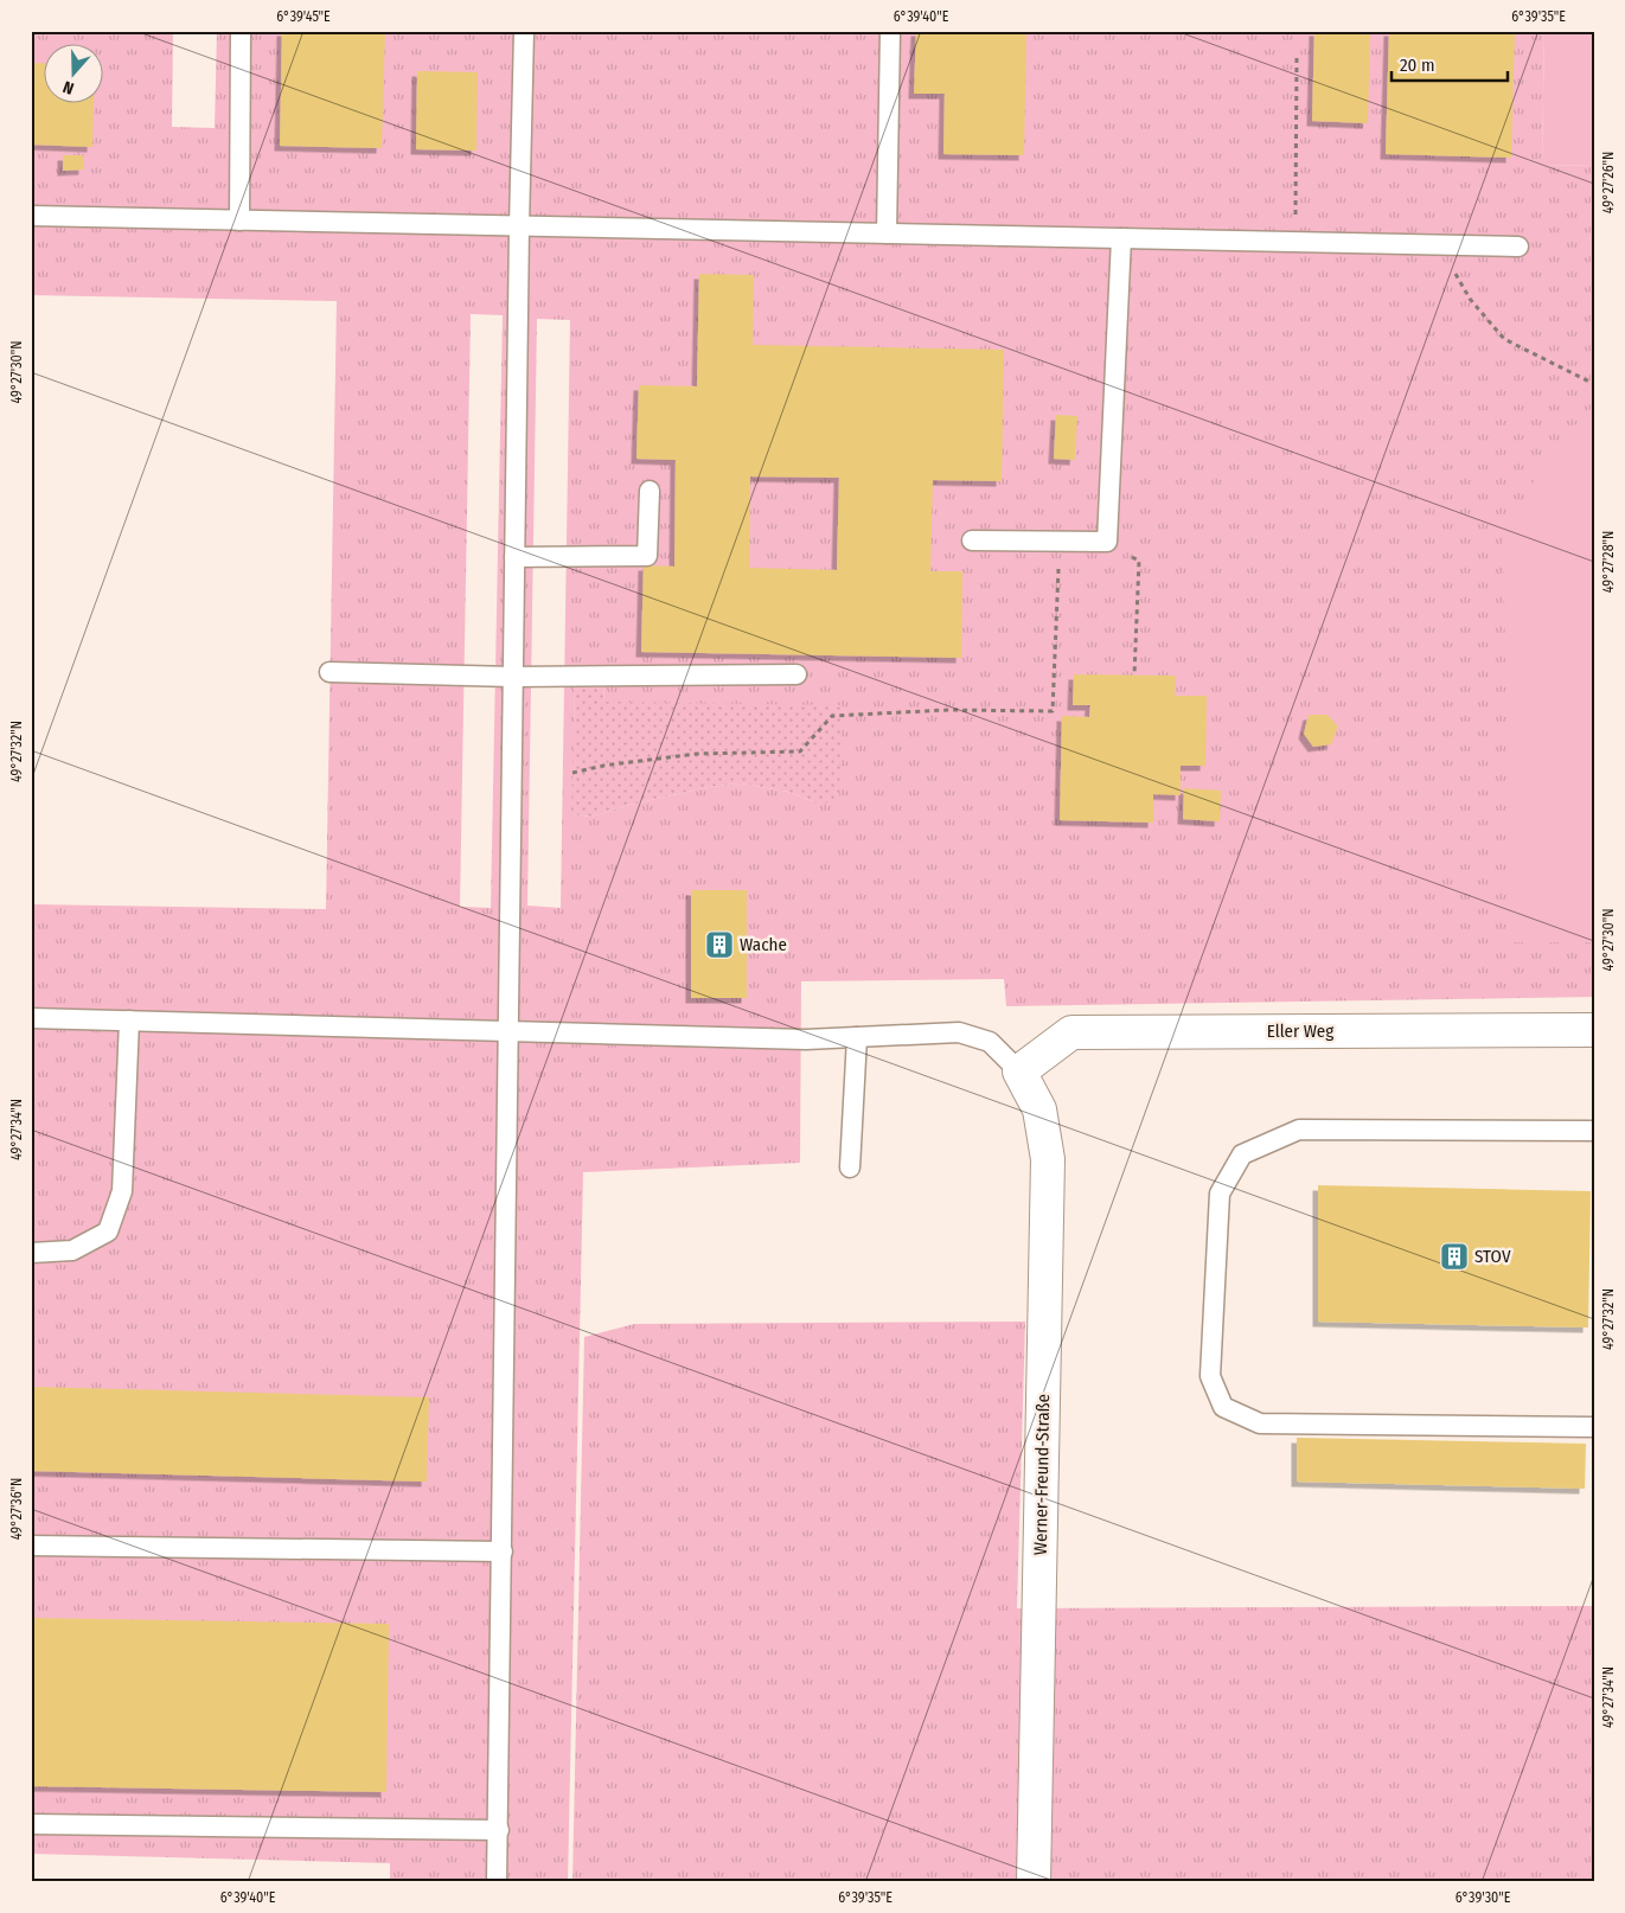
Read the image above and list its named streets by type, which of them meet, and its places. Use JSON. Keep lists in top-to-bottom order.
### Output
{
  "streets": {
    "street": ["Eller Weg", "Werner-Freund-Straße"]
  },
  "crossings": [
    ["Eller Weg", "Werner-Freund-Straße"]
  ],
  "places": {
    "building": ["Wache", "STOV"]
  },
  "scale_bar": "20 m",
  "north": "bottom",
  "coordinates": [
    "6°39'45\"E",
    "6°39'40\"E",
    "6°39'35\"E",
    "49°27'26\"N",
    "49°27'30\"N",
    "49°27'28\"N",
    "49°27'32\"N",
    "49°27'34\"N",
    "49°27'36\"N",
    "6°39'30\"E"
  ]
}
